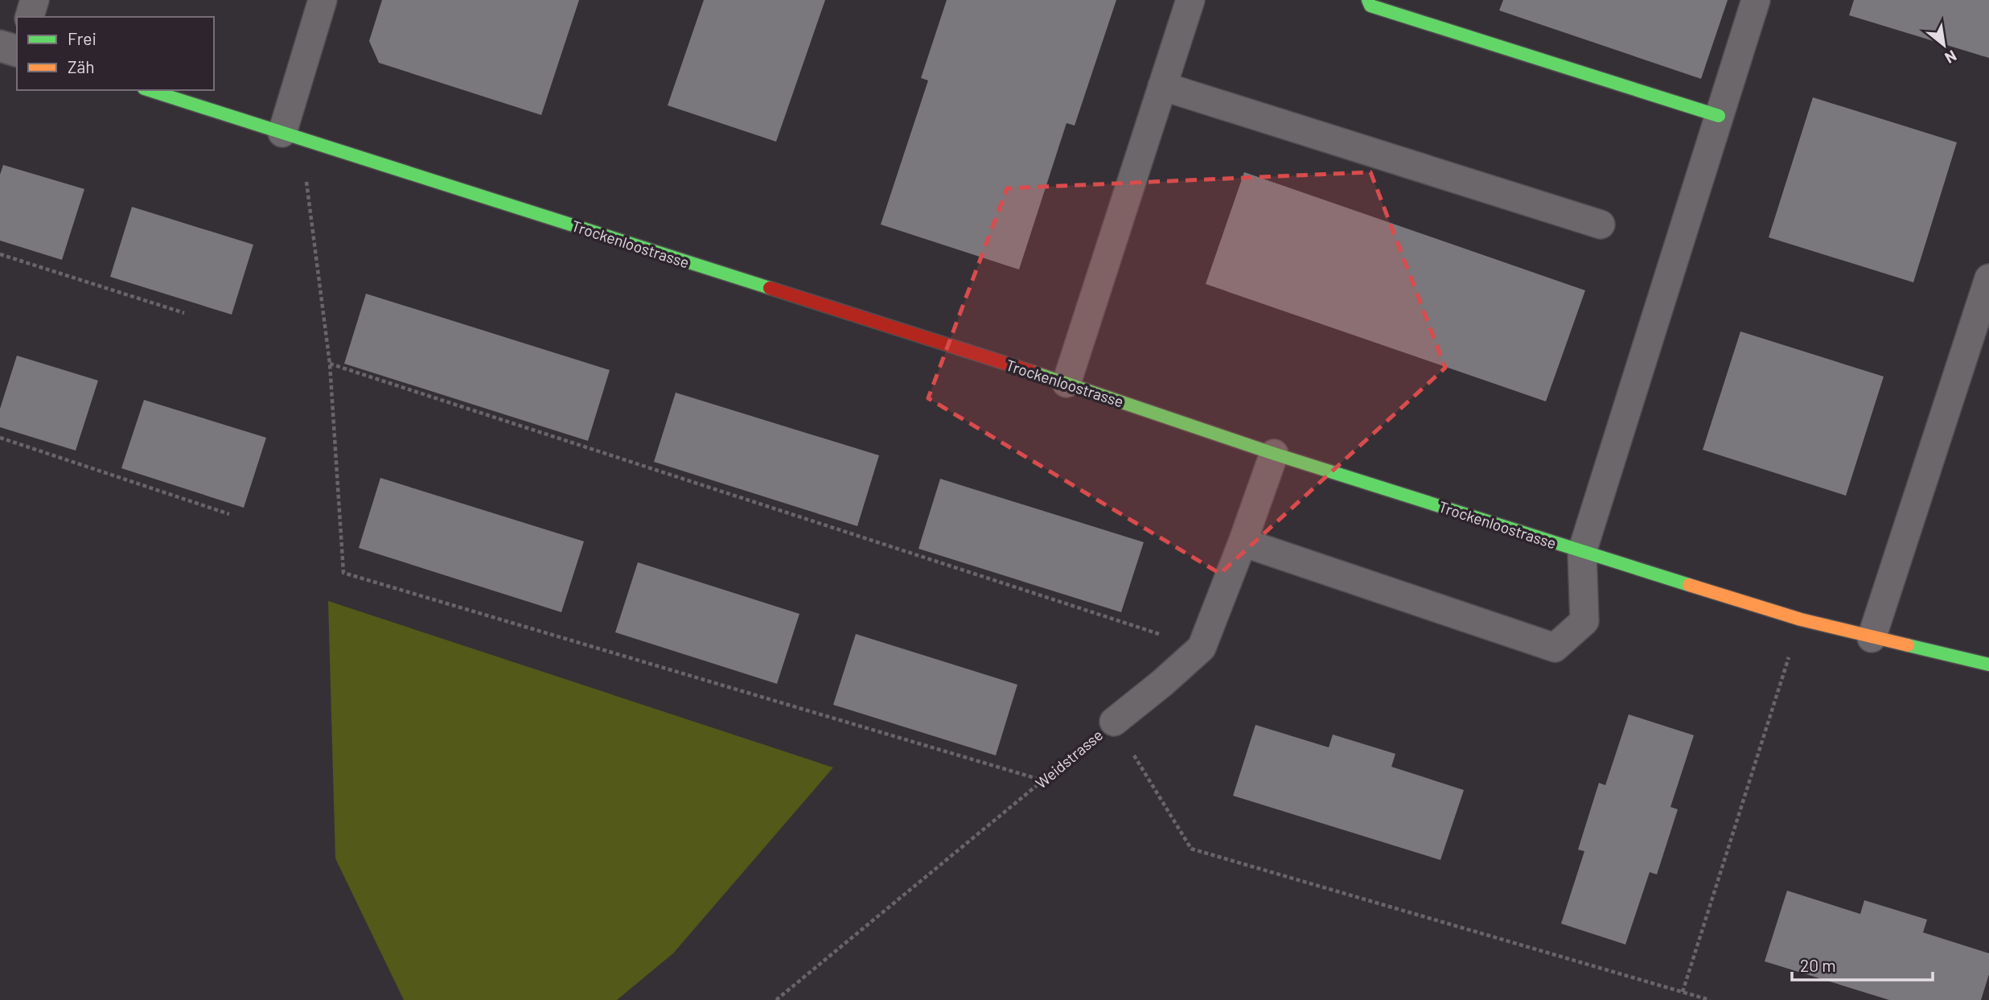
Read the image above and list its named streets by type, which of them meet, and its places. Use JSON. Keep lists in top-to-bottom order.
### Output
{
  "streets": {
    "street": ["Trockenloostrasse"],
    "lane": ["Weidstrasse"]
  },
  "crossings": [
    ["Trockenloostrasse", "Weidstrasse"]
  ],
  "legend": ["Frei", "Zäh"],
  "scale_bar": "20 m",
  "north": "bottom right"
}
